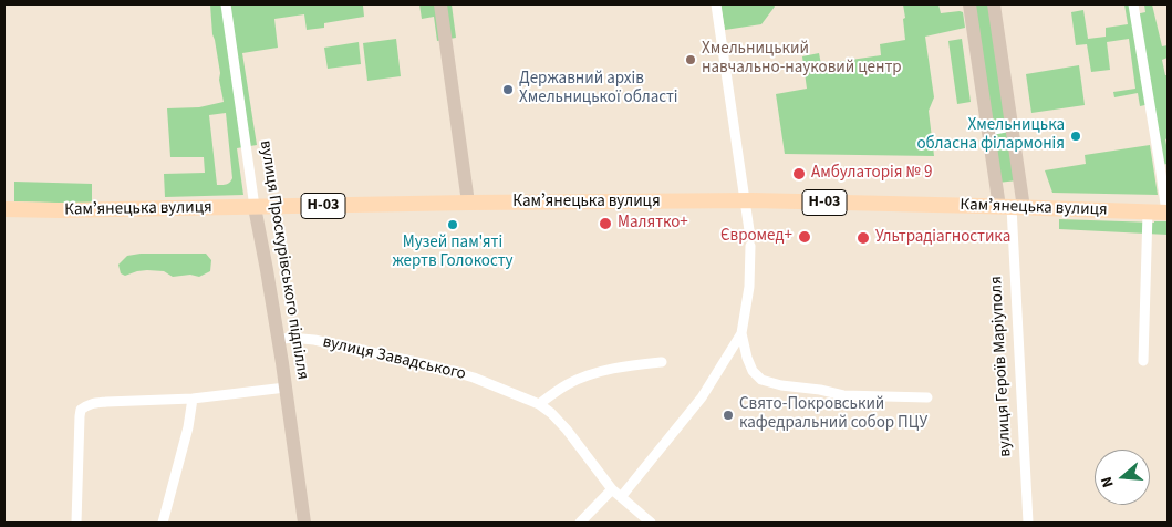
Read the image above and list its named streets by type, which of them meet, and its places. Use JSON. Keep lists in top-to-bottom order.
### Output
{
  "streets": {
    "main road": ["Камʼянецька вулиця", "Н-03"],
    "street": ["вулиця Проскурівського підпілля", "вулиця Завадського", "вулиця Героїв Маріуполя"]
  },
  "crossings": [
    ["Камʼянецька вулиця", "вулиця Проскурівського підпілля"],
    ["Камʼянецька вулиця", "вулиця Героїв Маріуполя"],
    ["вулиця Проскурівського підпілля", "вулиця Завадського"]
  ],
  "places": [
    "Хмельницький навчально-науковий центр",
    "Державний архів Хмельницької області",
    "Хмельницька обласна філармонія",
    "Амбулаторія № 9",
    "Малятко+",
    "Музей пам'яті жертв Голокосту",
    "Євромед+",
    "Ультрадіагностика",
    "Свято-Покровський кафедральний собор ПЦУ"
  ],
  "north": "left"
}
